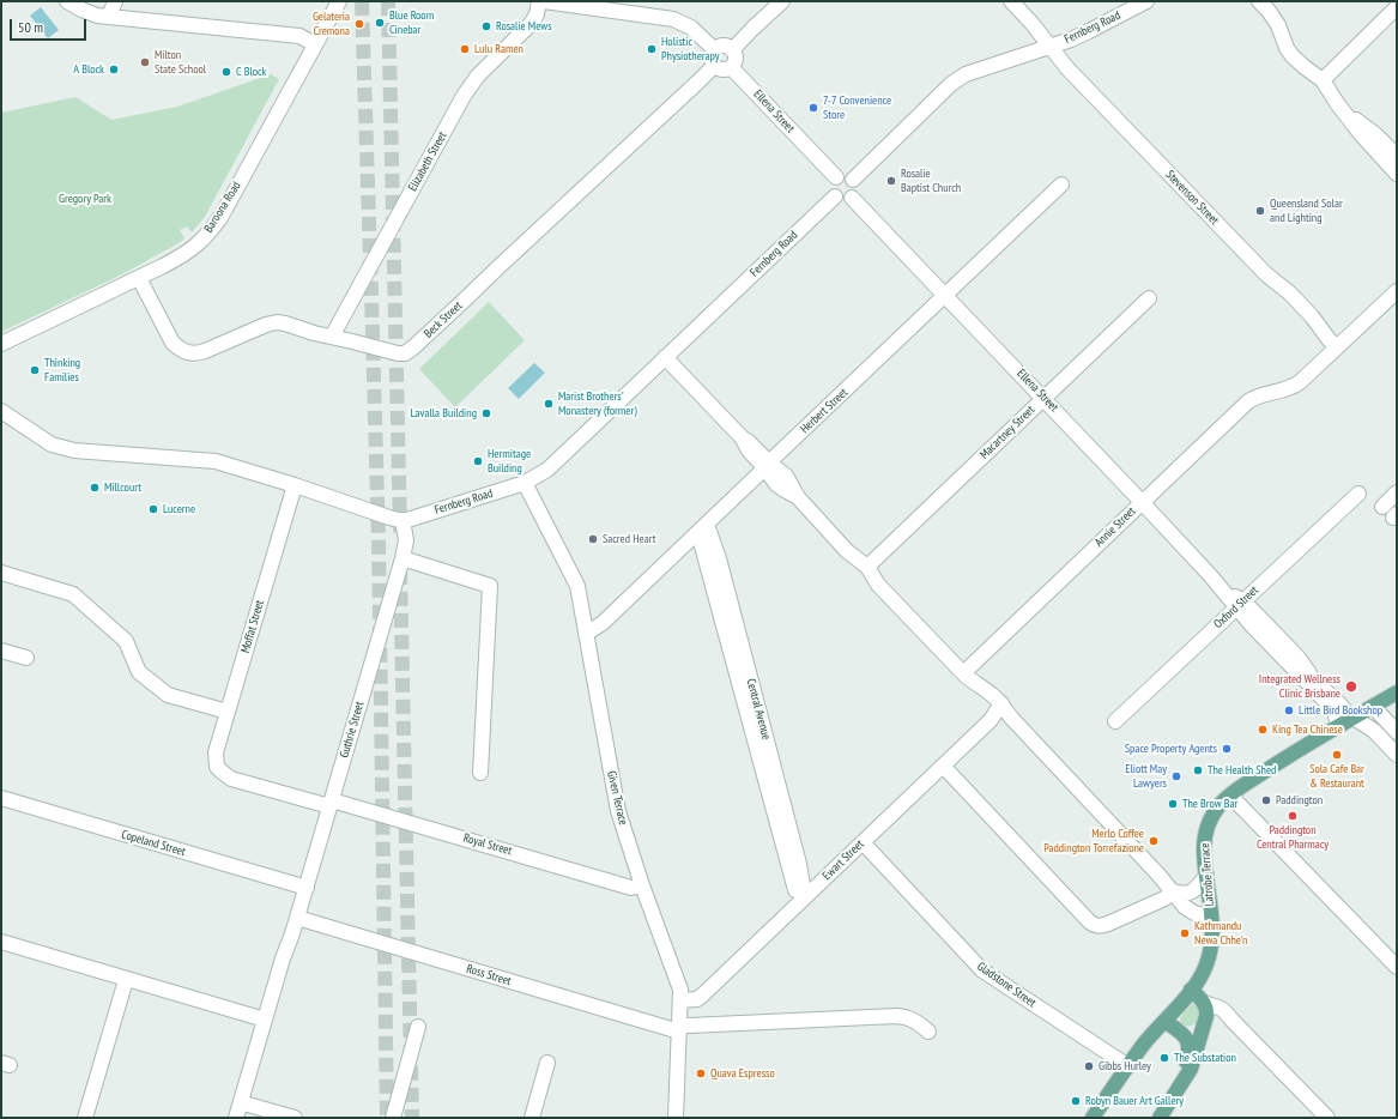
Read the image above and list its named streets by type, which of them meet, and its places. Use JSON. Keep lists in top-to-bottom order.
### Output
{
  "streets": {
    "main road": ["Latrobe Terrace"],
    "street": [
      "Fernberg Road",
      "Ellena Street",
      "Elizabeth Street",
      "Stevenson Street",
      "Baroona Road",
      "Beck Street",
      "Herbert Street",
      "Macartney Street",
      "Annie Street",
      "Oxford Street",
      "Moffat Street",
      "Central Avenue",
      "Guthrie Street",
      "Given Terrace",
      "Copeland Street",
      "Royal Street",
      "Ewart Street",
      "Ross Street",
      "Gladstone Street"
    ]
  },
  "crossings": [
    ["Fernberg Road", "Ellena Street"],
    ["Fernberg Road", "Stevenson Street"],
    ["Fernberg Road", "Guthrie Street"],
    ["Fernberg Road", "Given Terrace"],
    ["Ellena Street", "Beck Street"],
    ["Ellena Street", "Herbert Street"],
    ["Ellena Street", "Macartney Street"],
    ["Ellena Street", "Annie Street"],
    ["Ellena Street", "Oxford Street"],
    ["Ellena Street", "Latrobe Terrace"],
    ["Elizabeth Street", "Beck Street"],
    ["Stevenson Street", "Annie Street"],
    ["Baroona Road", "Beck Street"],
    ["Herbert Street", "Central Avenue"],
    ["Herbert Street", "Given Terrace"],
    ["Moffat Street", "Royal Street"],
    ["Central Avenue", "Ewart Street"],
    ["Guthrie Street", "Copeland Street"],
    ["Guthrie Street", "Royal Street"],
    ["Guthrie Street", "Ross Street"],
    ["Given Terrace", "Royal Street"],
    ["Given Terrace", "Ewart Street"],
    ["Given Terrace", "Ross Street"],
    ["Ewart Street", "Gladstone Street"],
    ["Latrobe Terrace", "Gladstone Street"]
  ],
  "parks": ["Gregory Park"],
  "places": [
    "Blue Room Cinebar",
    "Gelateria Cremona",
    "Rosalie Mews",
    "Lulu Ramen",
    "Holistic Physiotherapy",
    "Milton State School",
    "A Block",
    "C Block",
    "7-7 Convenience Store",
    "Rosalie Baptist Church",
    "Queensland Solar and Lighting",
    "Thinking Families",
    "Marist Brothers' Monastery (former)",
    "Lavalla Building",
    "Hermitage Building",
    "Millcourt",
    "Lucerne",
    "Sacred Heart",
    "Integrated Wellness Clinic Brisbane",
    "Little Bird Bookshop",
    "King Tea Chinese",
    "Space Property Agents",
    "Sola Cafe Bar & Restaurant",
    "The Health Shed",
    "Eliott May Lawyers",
    "Paddington",
    "The Brow Bar",
    "Paddington Central Pharmacy",
    "Merlo Coffee Paddington Torrefazione",
    "Kathmandu Newa Chhe'n",
    "The Substation",
    "Gibbs Hurley",
    "Quava Espresso",
    "Robyn Bauer Art Gallery"
  ],
  "scale_bar": "50 m"
}
